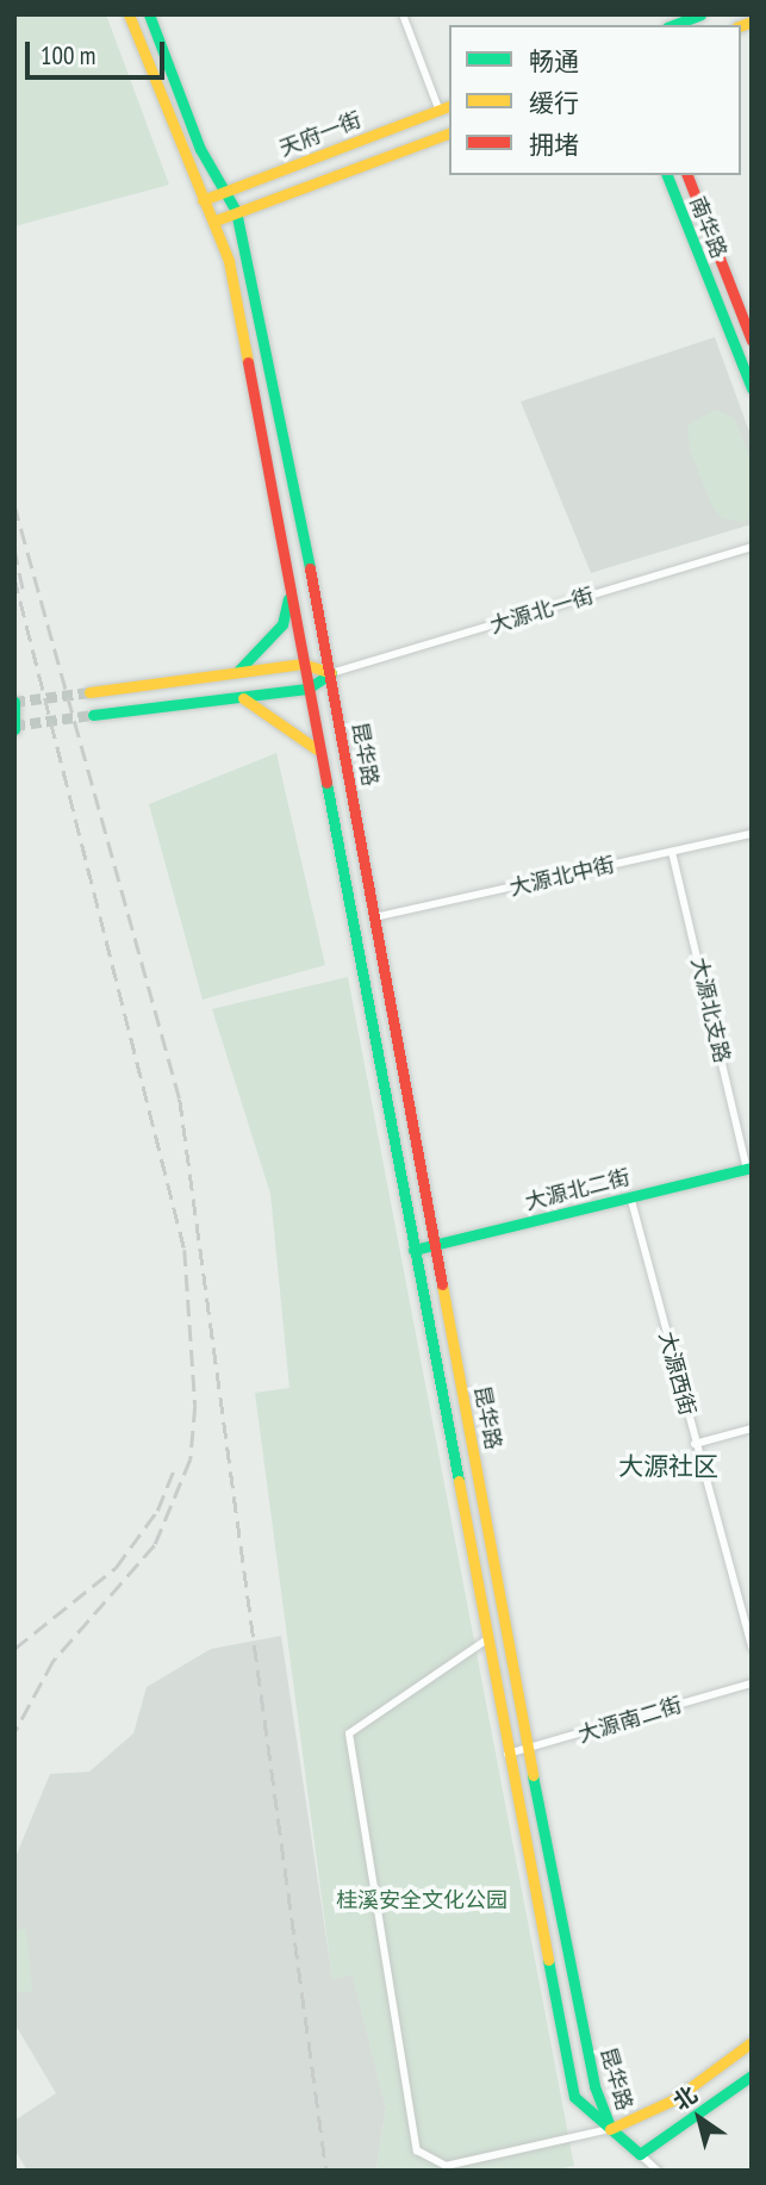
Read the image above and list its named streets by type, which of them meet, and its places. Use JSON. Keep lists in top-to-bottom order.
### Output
{
  "streets": {
    "main road": [
      "天府一街",
      "南华路",
      "昆华路",
      "大源北二街"
    ],
    "street": [
      "大源北一街",
      "大源北中街",
      "大源北支路",
      "大源西街",
      "大源南二街"
    ]
  },
  "crossings": [
    ["天府一街", "昆华路"],
    ["大源北一街", "昆华路"],
    ["昆华路", "大源北中街"],
    ["昆华路", "大源北二街"],
    ["昆华路", "大源南二街"],
    ["大源北中街", "大源北支路"],
    ["大源北支路", "大源北二街"],
    ["大源北二街", "大源西街"]
  ],
  "districts": ["大源社区"],
  "parks": ["桂溪安全文化公园"],
  "legend": ["畅通", "缓行", "拥堵"],
  "scale_bar": "100 m",
  "north": "top left"
}
